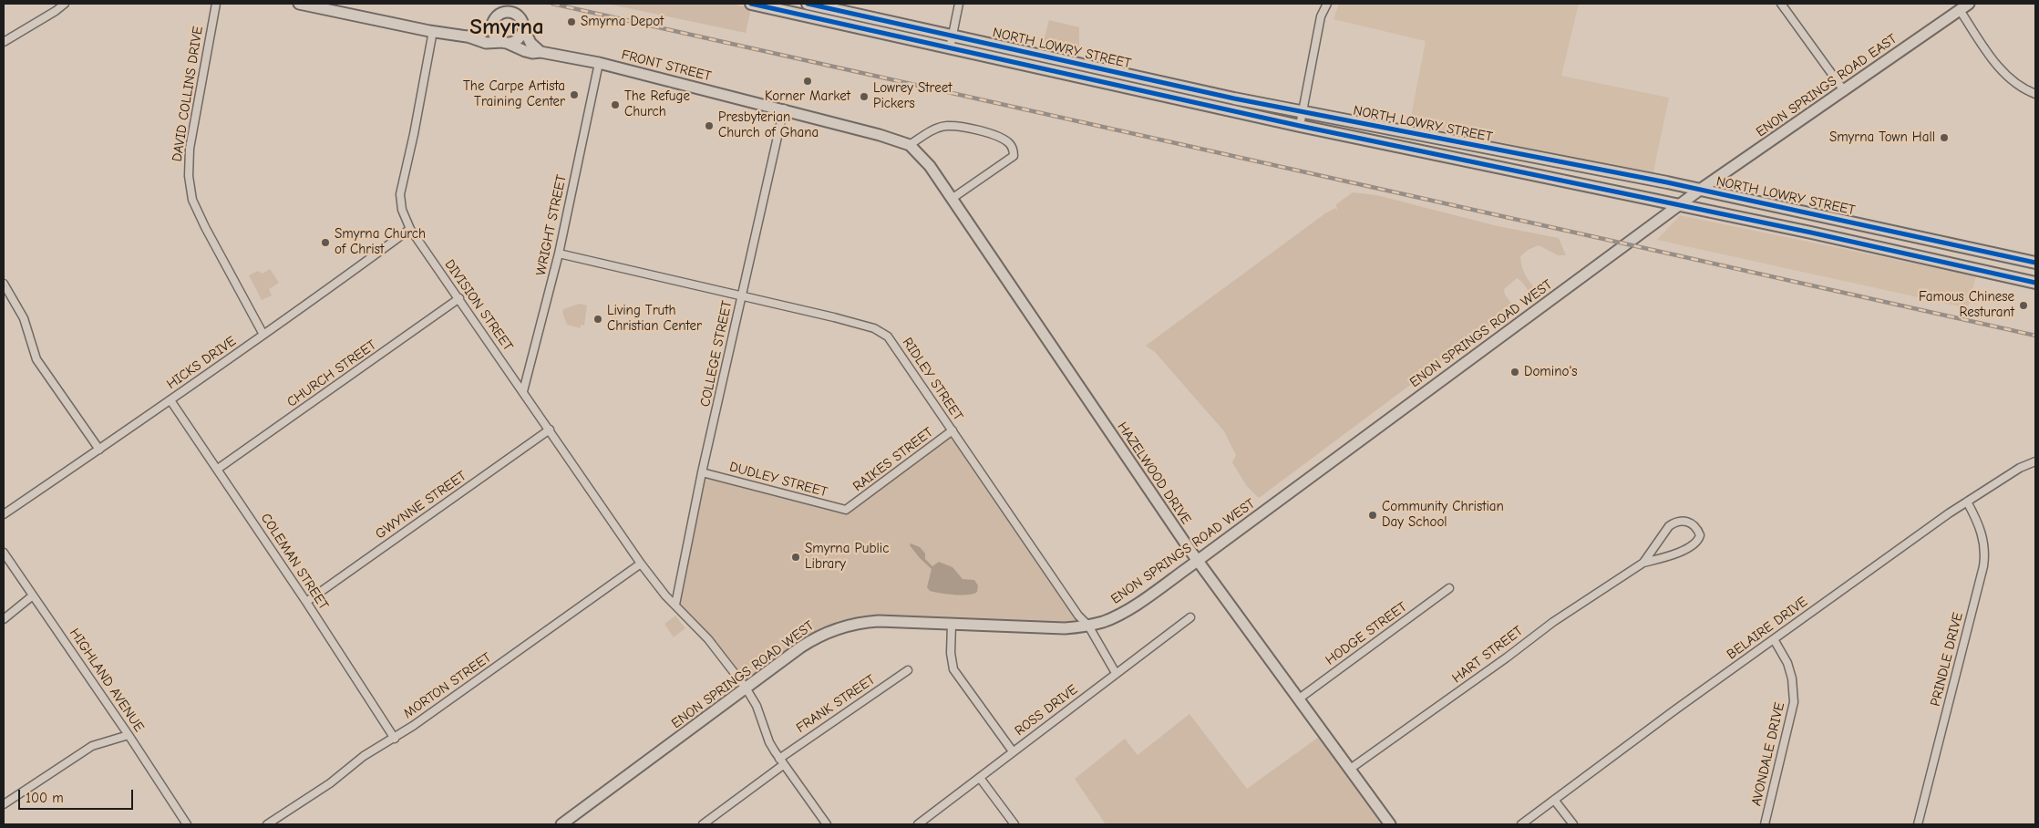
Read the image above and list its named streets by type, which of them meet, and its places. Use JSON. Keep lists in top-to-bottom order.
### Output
{
  "streets": {
    "main road": ["NORTH LOWRY STREET"],
    "street": [
      "FRONT STREET",
      "ENON SPRINGS ROAD EAST",
      "DAVID COLLINS DRIVE",
      "WRIGHT STREET",
      "DIVISION STREET",
      "ENON SPRINGS ROAD WEST",
      "COLLEGE STREET",
      "HICKS DRIVE",
      "CHURCH STREET",
      "RIDLEY STREET",
      "RAIKES STREET",
      "HAZELWOOD DRIVE",
      "DUDLEY STREET",
      "GWYNNE STREET",
      "COLEMAN STREET",
      "BELAIRE DRIVE",
      "HODGE STREET",
      "HART STREET",
      "PRINDLE DRIVE",
      "HIGHLAND AVENUE",
      "MORTON STREET",
      "FRANK STREET",
      "ROSS DRIVE",
      "AVONDALE DRIVE"
    ]
  },
  "crossings": [
    ["NORTH LOWRY STREET", "ENON SPRINGS ROAD EAST"],
    ["NORTH LOWRY STREET", "ENON SPRINGS ROAD WEST"],
    ["FRONT STREET", "WRIGHT STREET"],
    ["FRONT STREET", "DIVISION STREET"],
    ["FRONT STREET", "COLLEGE STREET"],
    ["FRONT STREET", "HAZELWOOD DRIVE"],
    ["ENON SPRINGS ROAD EAST", "ENON SPRINGS ROAD WEST"],
    ["DAVID COLLINS DRIVE", "HICKS DRIVE"],
    ["WRIGHT STREET", "DIVISION STREET"],
    ["WRIGHT STREET", "RIDLEY STREET"],
    ["DIVISION STREET", "HICKS DRIVE"],
    ["DIVISION STREET", "CHURCH STREET"],
    ["DIVISION STREET", "GWYNNE STREET"],
    ["DIVISION STREET", "MORTON STREET"],
    ["ENON SPRINGS ROAD WEST", "RIDLEY STREET"],
    ["ENON SPRINGS ROAD WEST", "HAZELWOOD DRIVE"],
    ["COLLEGE STREET", "RIDLEY STREET"],
    ["COLLEGE STREET", "HAZELWOOD DRIVE"],
    ["COLLEGE STREET", "DUDLEY STREET"],
    ["HICKS DRIVE", "COLEMAN STREET"],
    ["CHURCH STREET", "COLEMAN STREET"],
    ["RIDLEY STREET", "RAIKES STREET"],
    ["RIDLEY STREET", "ROSS DRIVE"],
    ["RAIKES STREET", "DUDLEY STREET"],
    ["HAZELWOOD DRIVE", "HODGE STREET"],
    ["HAZELWOOD DRIVE", "HART STREET"],
    ["GWYNNE STREET", "COLEMAN STREET"],
    ["COLEMAN STREET", "MORTON STREET"],
    ["BELAIRE DRIVE", "PRINDLE DRIVE"],
    ["BELAIRE DRIVE", "AVONDALE DRIVE"]
  ],
  "districts": ["Smyrna"],
  "places": [
    "Smyrna Depot",
    "Korner Market",
    "The Carpe Artista Training Center",
    "Lowrey Street Pickers",
    "The Refuge Church",
    "Presbyterian Church of Ghana",
    "Smyrna Town Hall",
    "Smyrna Church of Christ",
    "Famous Chinese Resturant",
    "Living Truth Christian Center",
    "Domino's",
    "Community Christian Day School",
    "Smyrna Public Library"
  ],
  "scale_bar": "100 m"
}
